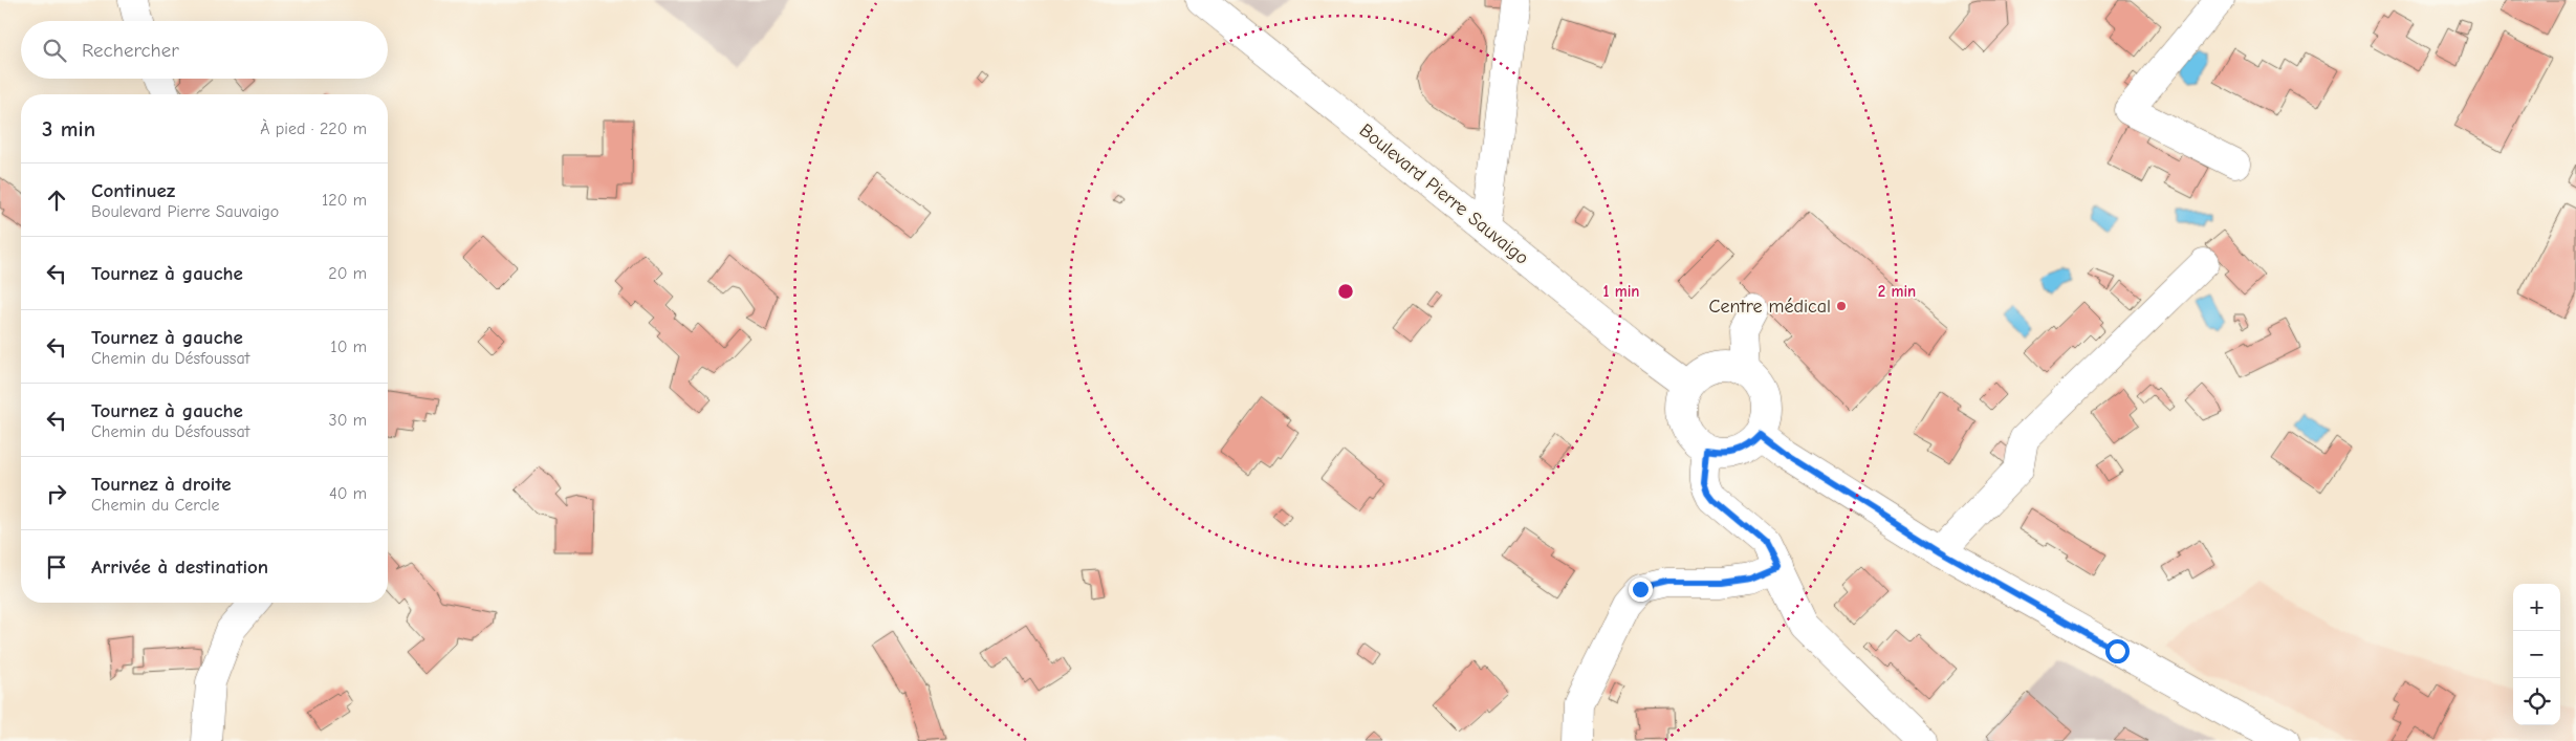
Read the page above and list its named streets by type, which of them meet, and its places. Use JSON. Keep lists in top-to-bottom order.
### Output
{
  "streets": {
    "main road": ["Boulevard Pierre Sauvaigo"]
  },
  "places": ["Centre médical"],
  "page": {
    "search": "Rechercher",
    "heading": ["3 min", "À pied · 220 m"],
    "list": [
      ["Continuez", "Boulevard Pierre Sauvaigo", "120 m"],
      ["Tournez à gauche", "20 m"],
      ["Tournez à gauche", "Chemin du Désfoussat", "10 m"],
      ["Tournez à gauche", "Chemin du Désfoussat", "30 m"],
      ["Tournez à droite", "Chemin du Cercle", "40 m"],
      "Arrivée à destination"
    ],
    "map_buttons": ["+", "−"]
  },
  "rings": ["1 min", "2 min"]
}
